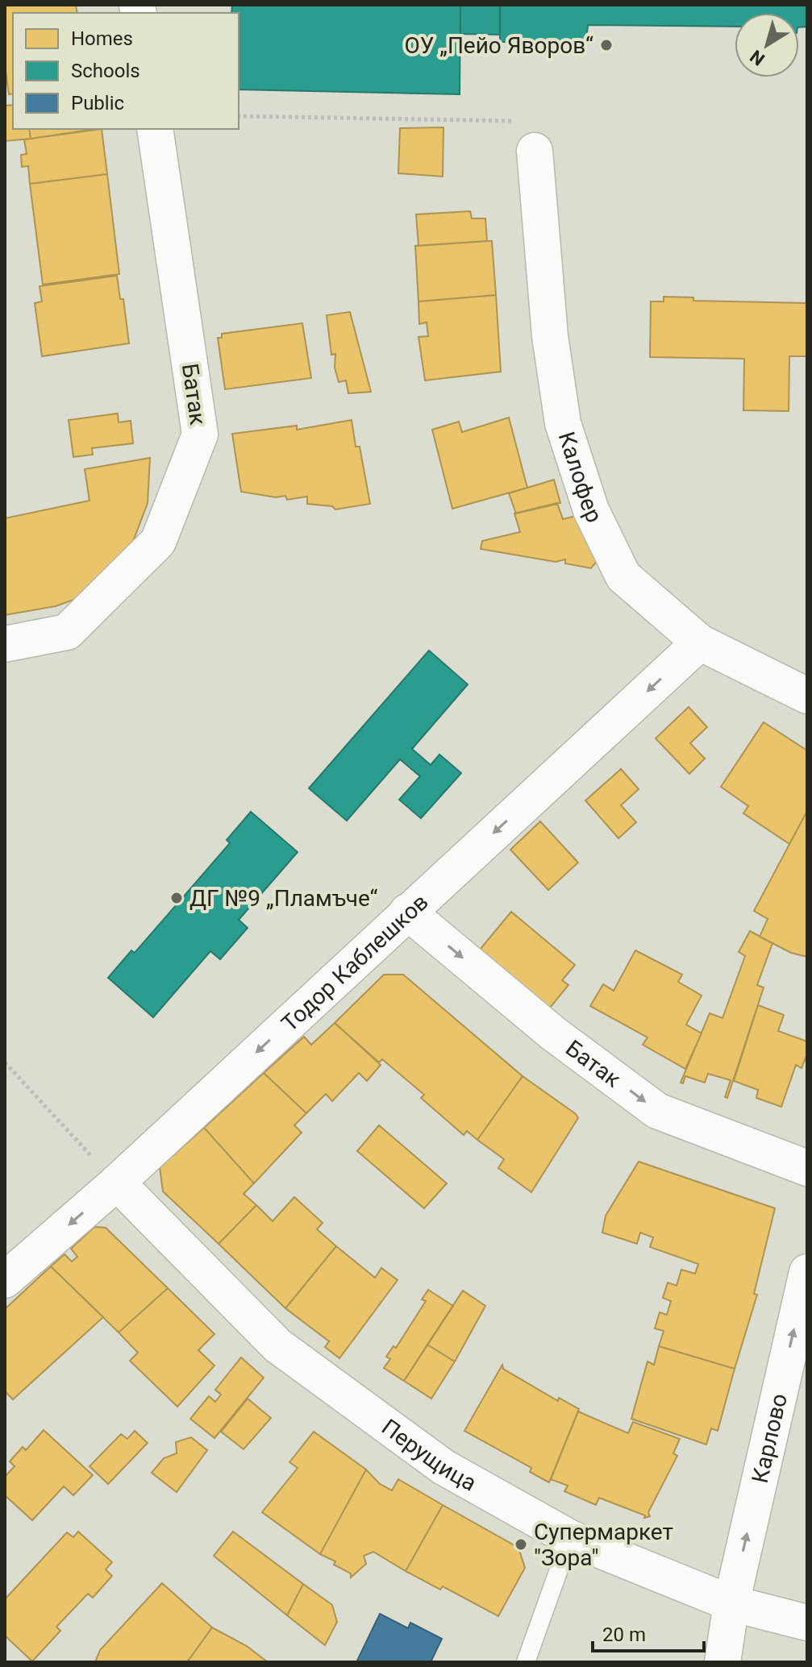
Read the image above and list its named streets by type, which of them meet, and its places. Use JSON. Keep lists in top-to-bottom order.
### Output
{
  "streets": {
    "street": [
      "Батак",
      "Калофер",
      "Тодор Каблешков",
      "Карлово",
      "Перущица"
    ]
  },
  "crossings": [
    ["Батак", "Тодор Каблешков"],
    ["Калофер", "Тодор Каблешков"],
    ["Тодор Каблешков", "Перущица"],
    ["Карлово", "Перущица"]
  ],
  "one_way": ["Батак", "Тодор Каблешков", "Карлово"],
  "places": ["ОУ „Пейо Яворов“", "ДГ №9 „Пламъче“", "Супермаркет \"Зора\""],
  "legend": ["Homes", "Schools", "Public"],
  "scale_bar": "20 m",
  "north": "bottom left"
}
